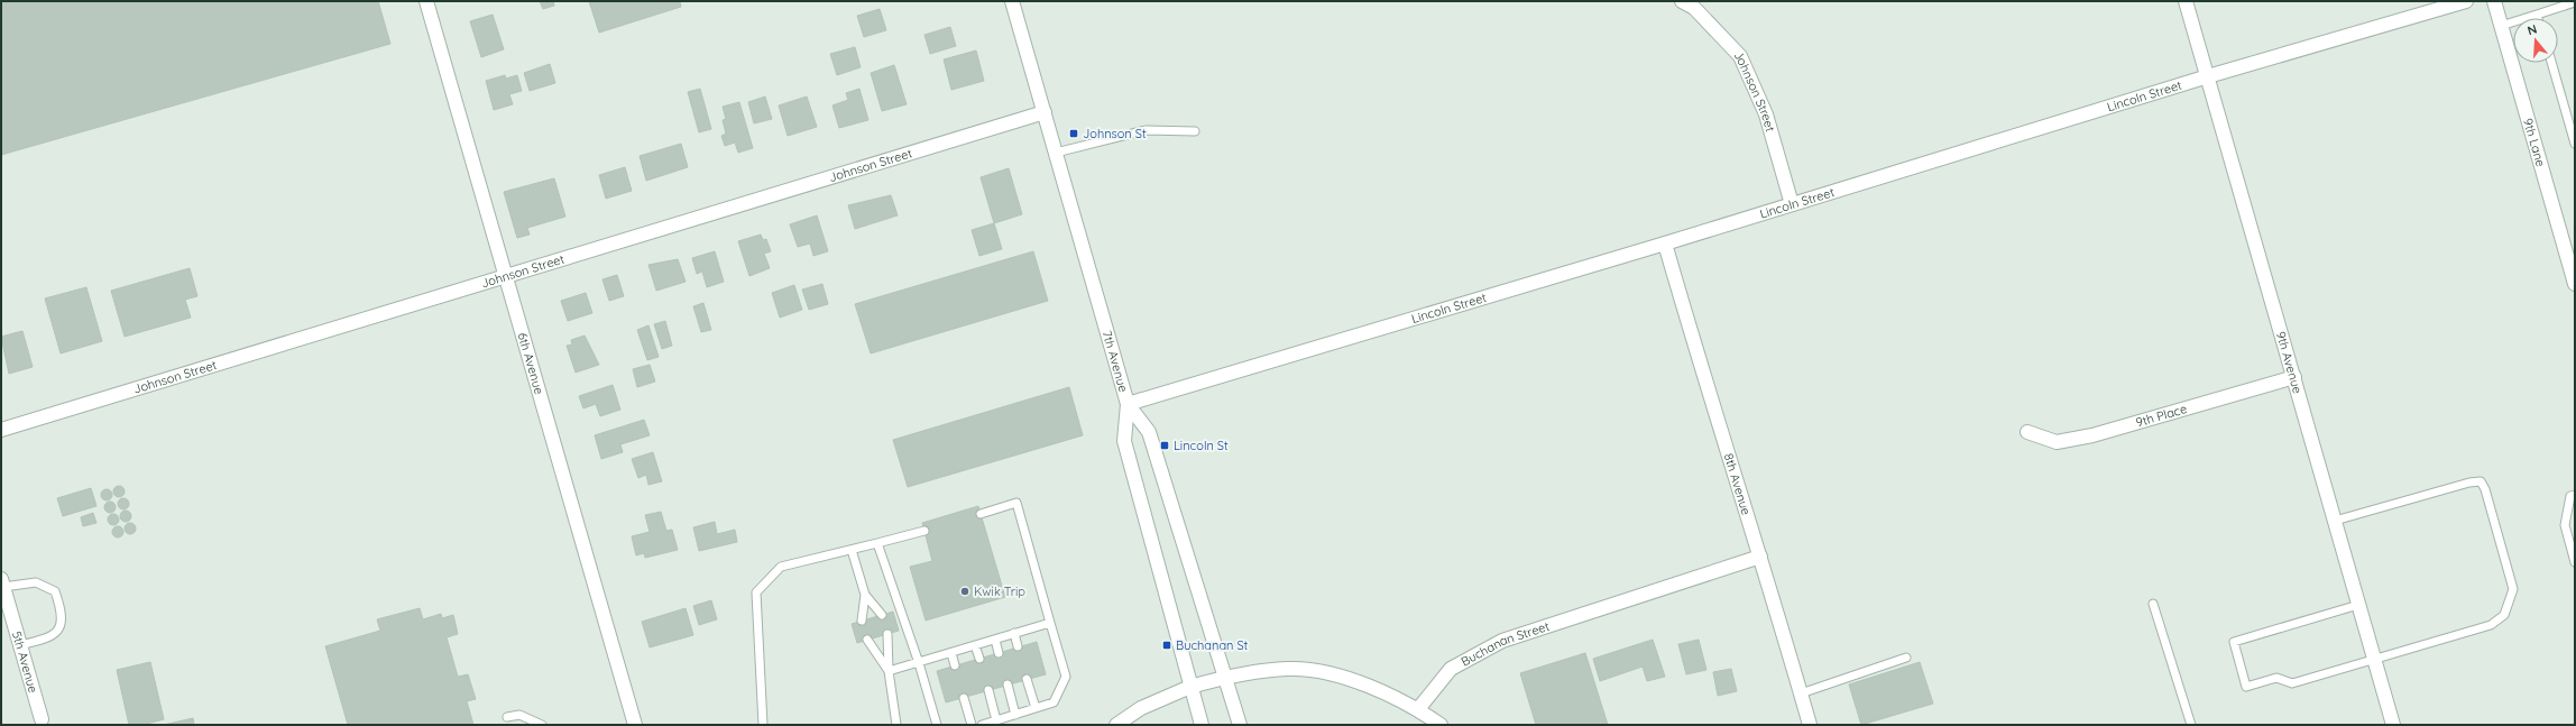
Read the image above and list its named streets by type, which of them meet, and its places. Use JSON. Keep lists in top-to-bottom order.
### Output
{
  "streets": {
    "street": [
      "Johnson Street",
      "Lincoln Street",
      "9th Lane",
      "7th Avenue",
      "9th Avenue",
      "6th Avenue",
      "9th Place",
      "8th Avenue",
      "Buchanan Street",
      "5th Avenue"
    ]
  },
  "crossings": [
    ["Johnson Street", "Lincoln Street"],
    ["Johnson Street", "7th Avenue"],
    ["Johnson Street", "6th Avenue"],
    ["Lincoln Street", "7th Avenue"],
    ["Lincoln Street", "9th Avenue"],
    ["Lincoln Street", "8th Avenue"],
    ["9th Avenue", "9th Place"],
    ["8th Avenue", "Buchanan Street"]
  ],
  "places": {
    "transit": ["Johnson St", "Lincoln St", "Buchanan St"],
    "other": ["Kwik Trip"]
  },
  "north": "top"
}
